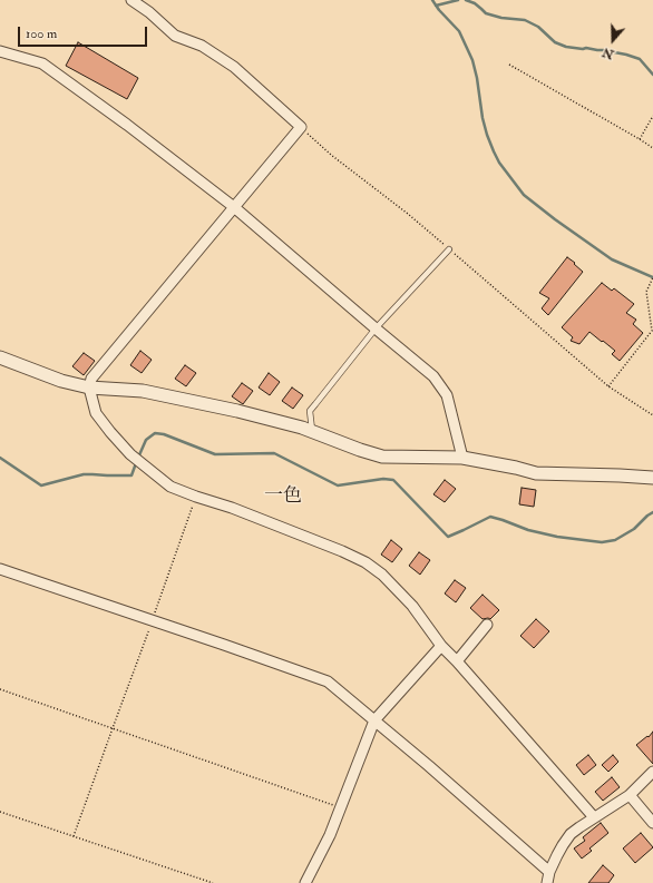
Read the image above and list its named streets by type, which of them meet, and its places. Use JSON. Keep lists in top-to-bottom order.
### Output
{
  "districts": ["一色"],
  "scale_bar": "100 m",
  "north": "bottom"
}
